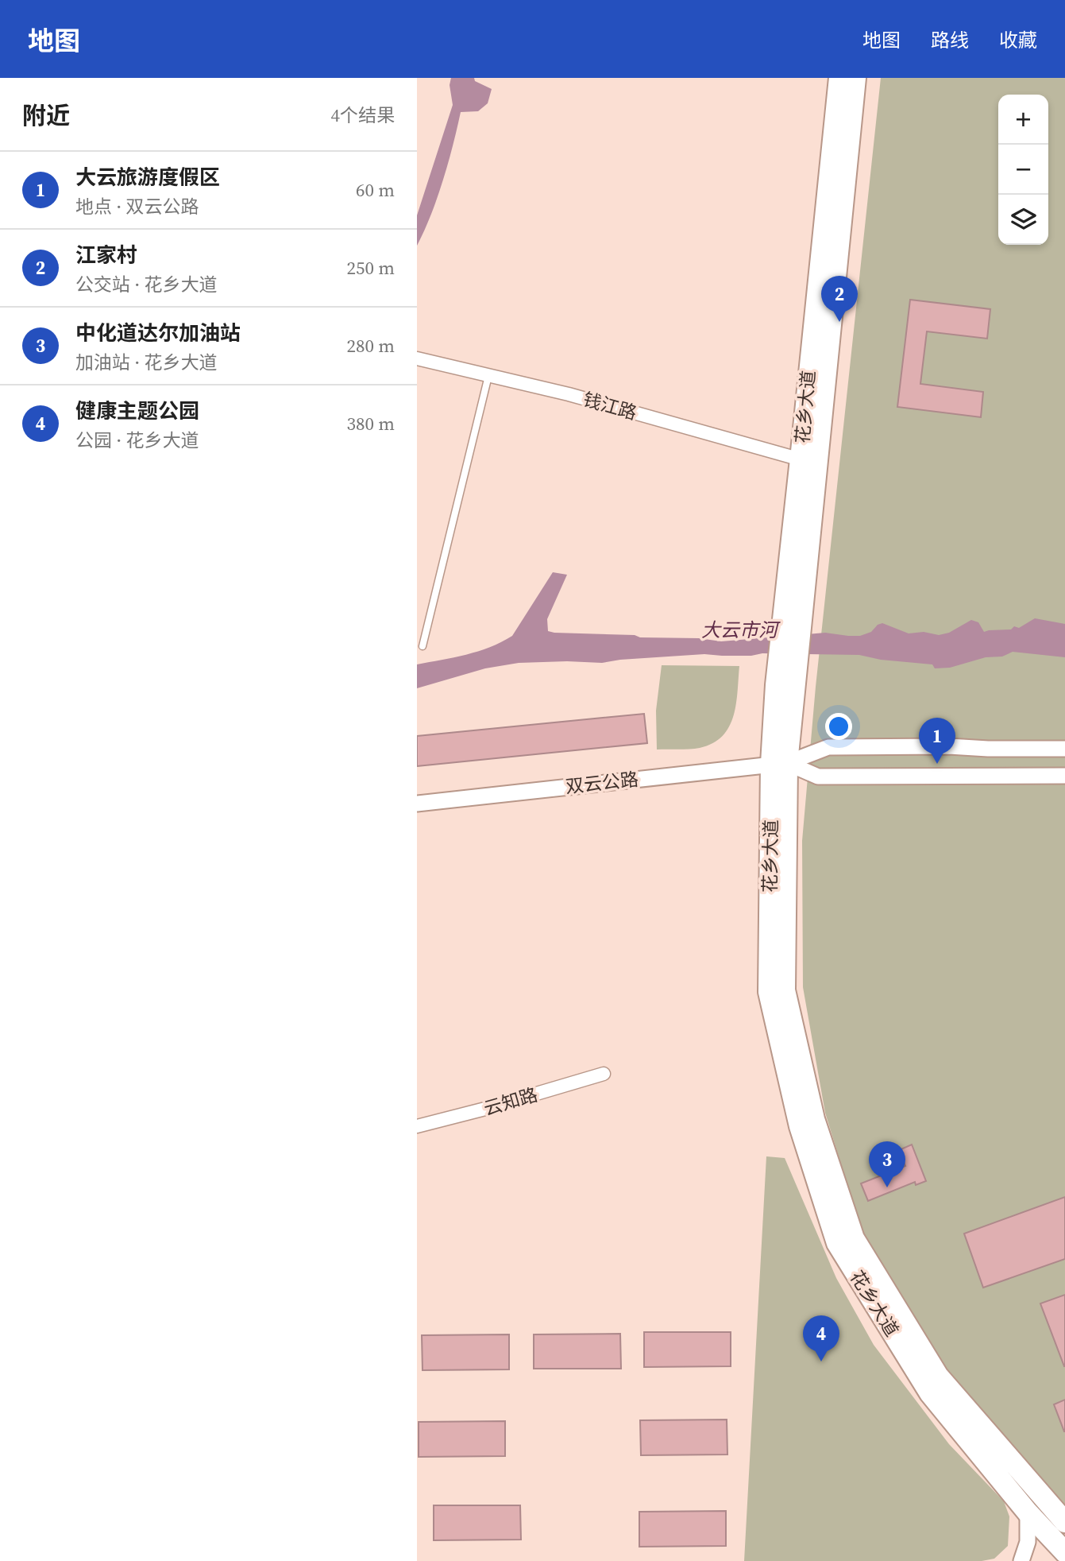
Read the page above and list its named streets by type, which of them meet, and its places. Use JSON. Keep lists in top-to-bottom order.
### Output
{
  "streets": {
    "main road": ["花乡大道"],
    "street": ["钱江路", "双云公路", "云知路"]
  },
  "crossings": [
    ["钱江路", "花乡大道"],
    ["花乡大道", "双云公路"]
  ],
  "water": ["大云市河"],
  "page": {
    "header": "地图",
    "nav": ["地图", "路线", "收藏"],
    "heading": ["附近", "4个结果"],
    "map_buttons": ["+", "−"],
    "list": [
      {
        "mark": "1",
        "name": "大云旅游度假区",
        "note": "地点 · 双云公路",
        "value": "60 m"
      },
      {
        "mark": "2",
        "name": "江家村",
        "note": "公交站 · 花乡大道",
        "value": "250 m"
      },
      {
        "mark": "3",
        "name": "中化道达尔加油站",
        "note": "加油站 · 花乡大道",
        "value": "280 m"
      },
      {
        "mark": "4",
        "name": "健康主题公园",
        "note": "公园 · 花乡大道",
        "value": "380 m"
      }
    ],
    "pins": [
      "2",
      "1",
      "3",
      "4"
    ]
  }
}
